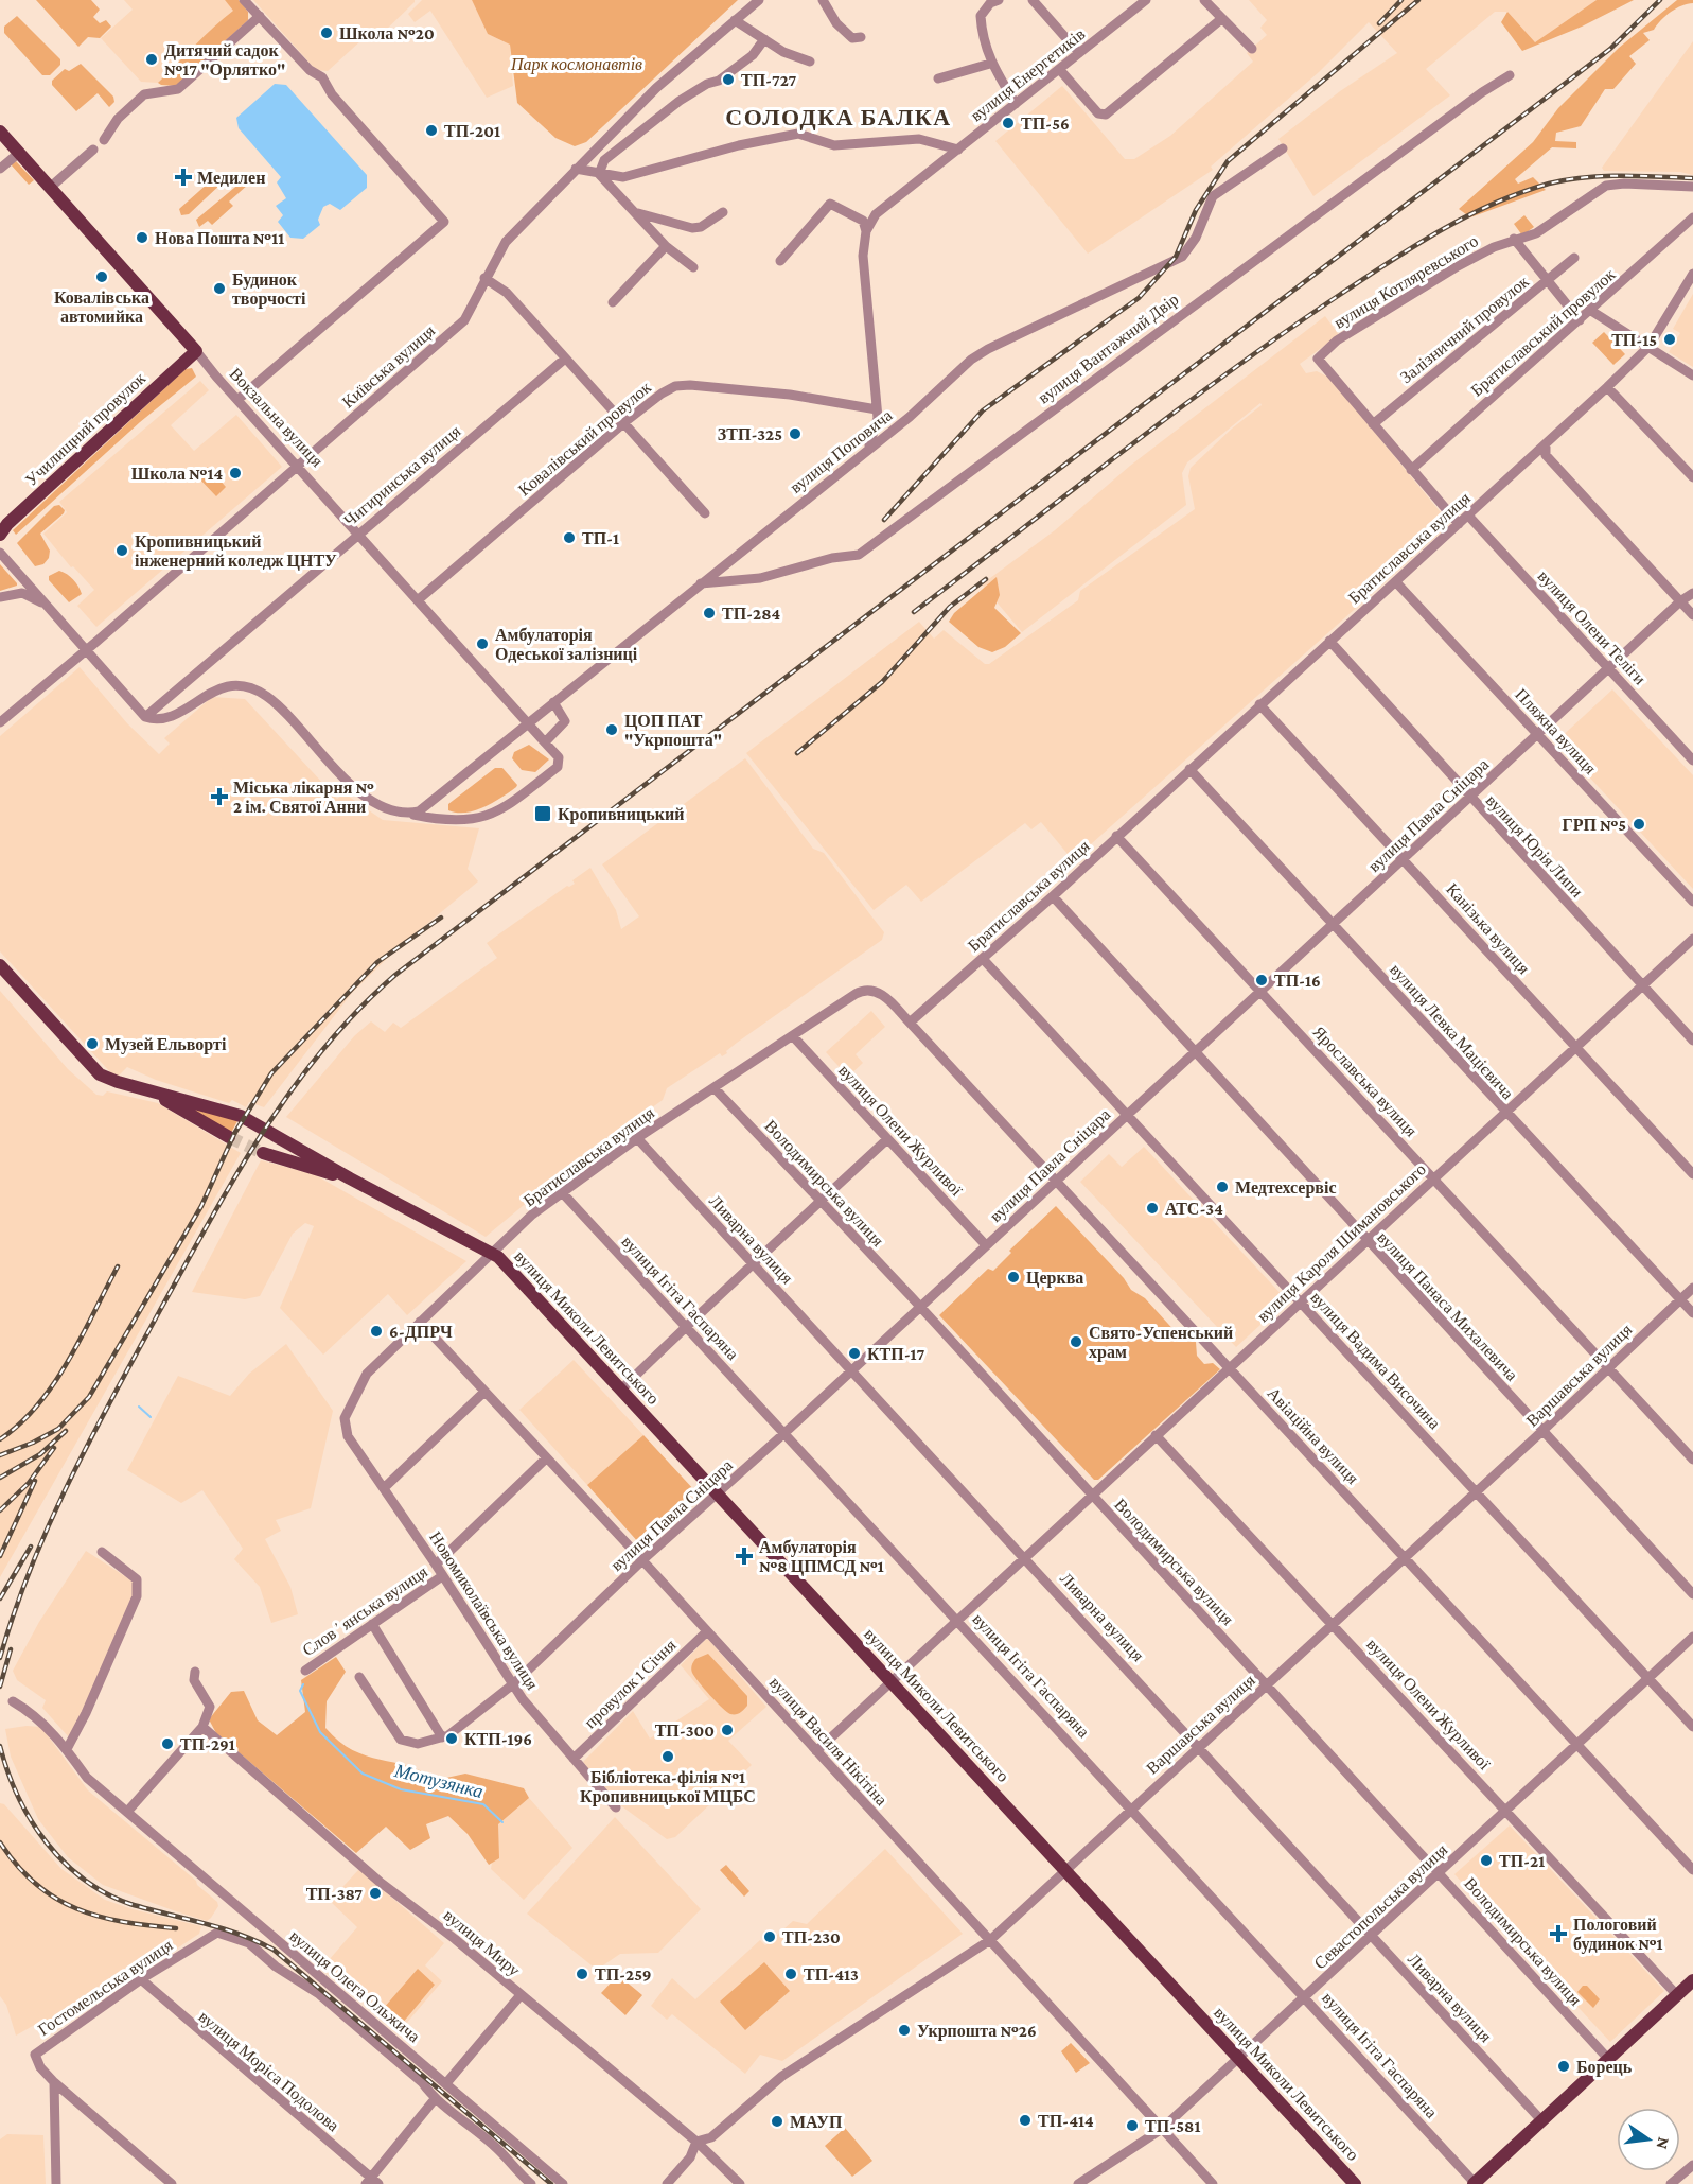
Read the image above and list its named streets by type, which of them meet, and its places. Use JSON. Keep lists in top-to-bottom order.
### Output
{
  "streets": {
    "main road": ["Вокзальна вулиця", "Училищний провулок", "вулиця Миколи Левитського"],
    "street": [
      "вулиця Енергетиків",
      "вулиця Котляревського",
      "Залізничний провулок",
      "Братиславський провулок",
      "вулиця Вантажний Двір",
      "Київська вулиця",
      "Ковалівський провулок",
      "вулиця Поповича",
      "Чигиринська вулиця",
      "Братиславська вулиця",
      "вулиця Олени Теліги",
      "Пляжна вулиця",
      "вулиця Павла Сніцара",
      "вулиця Юрія Липи",
      "Канізька вулиця",
      "вулиця Левка Мацієвича",
      "Ярославська вулиця",
      "вулиця Олени Журливої",
      "Володимирська вулиця",
      "Ливарна вулиця",
      "вулиця Кароля Шимановського",
      "вулиця Ігіта Гаспаряна",
      "вулиця Панаса Михалевича",
      "вулиця Вадима Височина",
      "Варшавська вулиця",
      "Авіаційна вулиця",
      "Словʼянська вулиця",
      "Новомиколаївська вулиця",
      "провулок 1 Січня",
      "вулиця Василя Нікітіна",
      "Севастопольська вулиця",
      "вулиця Миру",
      "вулиця Олега Ольжича",
      "Гостомельська вулиця",
      "вулиця Моріса Подолова"
    ]
  },
  "crossings": [
    ["вулиця Котляревського", "Залізничний провулок"],
    ["вулиця Вантажний Двір", "вулиця Поповича"],
    ["Київська вулиця", "Вокзальна вулиця"],
    ["Вокзальна вулиця", "Училищний провулок"],
    ["Вокзальна вулиця", "Ковалівський провулок"],
    ["Вокзальна вулиця", "вулиця Поповича"],
    ["Вокзальна вулиця", "Чигиринська вулиця"],
    ["Братиславська вулиця", "вулиця Олени Теліги"],
    ["Братиславська вулиця", "Пляжна вулиця"],
    ["Братиславська вулиця", "вулиця Юрія Липи"],
    ["Братиславська вулиця", "Канізька вулиця"],
    ["Братиславська вулиця", "вулиця Левка Мацієвича"],
    ["Братиславська вулиця", "Ярославська вулиця"],
    ["Братиславська вулиця", "вулиця Олени Журливої"],
    ["Братиславська вулиця", "Володимирська вулиця"],
    ["Братиславська вулиця", "Ливарна вулиця"],
    ["Братиславська вулиця", "вулиця Ігіта Гаспаряна"],
    ["Братиславська вулиця", "вулиця Панаса Михалевича"],
    ["Братиславська вулиця", "вулиця Миколи Левитського"],
    ["Братиславська вулиця", "вулиця Вадима Височина"],
    ["Братиславська вулиця", "Авіаційна вулиця"],
    ["Братиславська вулиця", "Новомиколаївська вулиця"],
    ["Братиславська вулиця", "вулиця Василя Нікітіна"],
    ["вулиця Олени Теліги", "вулиця Павла Сніцара"],
    ["Пляжна вулиця", "вулиця Павла Сніцара"],
    ["вулиця Павла Сніцара", "вулиця Юрія Липи"],
    ["вулиця Павла Сніцара", "Канізька вулиця"],
    ["вулиця Павла Сніцара", "вулиця Левка Мацієвича"],
    ["вулиця Павла Сніцара", "Ярославська вулиця"],
    ["вулиця Павла Сніцара", "вулиця Олени Журливої"],
    ["вулиця Павла Сніцара", "Володимирська вулиця"],
    ["вулиця Павла Сніцара", "Ливарна вулиця"],
    ["вулиця Павла Сніцара", "вулиця Ігіта Гаспаряна"],
    ["вулиця Павла Сніцара", "вулиця Панаса Михалевича"],
    ["вулиця Павла Сніцара", "вулиця Миколи Левитського"],
    ["вулиця Павла Сніцара", "вулиця Вадима Височина"],
    ["вулиця Павла Сніцара", "Авіаційна вулиця"],
    ["вулиця Павла Сніцара", "Новомиколаївська вулиця"],
    ["вулиця Павла Сніцара", "вулиця Василя Нікітіна"],
    ["вулиця Юрія Липи", "вулиця Кароля Шимановського"],
    ["Канізька вулиця", "вулиця Кароля Шимановського"],
    ["вулиця Левка Мацієвича", "вулиця Кароля Шимановського"],
    ["вулиця Левка Мацієвича", "Варшавська вулиця"],
    ["Ярославська вулиця", "вулиця Кароля Шимановського"],
    ["Ярославська вулиця", "Варшавська вулиця"],
    ["вулиця Олени Журливої", "вулиця Кароля Шимановського"],
    ["вулиця Олени Журливої", "Варшавська вулиця"],
    ["вулиця Олени Журливої", "Севастопольська вулиця"],
    ["Володимирська вулиця", "вулиця Кароля Шимановського"],
    ["Володимирська вулиця", "Варшавська вулиця"],
    ["Володимирська вулиця", "Севастопольська вулиця"],
    ["Ливарна вулиця", "вулиця Кароля Шимановського"],
    ["Ливарна вулиця", "Варшавська вулиця"],
    ["Ливарна вулиця", "Севастопольська вулиця"],
    ["вулиця Кароля Шимановського", "вулиця Ігіта Гаспаряна"],
    ["вулиця Кароля Шимановського", "вулиця Панаса Михалевича"],
    ["вулиця Кароля Шимановського", "вулиця Миколи Левитського"],
    ["вулиця Кароля Шимановського", "вулиця Вадима Височина"],
    ["вулиця Кароля Шимановського", "Авіаційна вулиця"],
    ["вулиця Кароля Шимановського", "вулиця Василя Нікітіна"],
    ["вулиця Ігіта Гаспаряна", "Варшавська вулиця"],
    ["вулиця Ігіта Гаспаряна", "Севастопольська вулиця"],
    ["вулиця Панаса Михалевича", "Варшавська вулиця"],
    ["вулиця Миколи Левитського", "Варшавська вулиця"],
    ["вулиця Миколи Левитського", "Севастопольська вулиця"],
    ["вулиця Вадима Височина", "Варшавська вулиця"],
    ["вулиця Вадима Височина", "Севастопольська вулиця"],
    ["Варшавська вулиця", "Авіаційна вулиця"],
    ["Варшавська вулиця", "вулиця Василя Нікітіна"],
    ["Варшавська вулиця", "вулиця Миру"],
    ["Авіаційна вулиця", "Севастопольська вулиця"],
    ["Словʼянська вулиця", "Новомиколаївська вулиця"],
    ["Словʼянська вулиця", "вулиця Василя Нікітіна"],
    ["Новомиколаївська вулиця", "провулок 1 Січня"],
    ["провулок 1 Січня", "вулиця Василя Нікітіна"],
    ["вулиця Василя Нікітіна", "Севастопольська вулиця"],
    ["вулиця Олега Ольжича", "Гостомельська вулиця"],
    ["Гостомельська вулиця", "вулиця Моріса Подолова"]
  ],
  "districts": ["СОЛОДКА БАЛКА"],
  "water": ["Мотузянка"],
  "parks": ["Парк космонавтів"],
  "places": {
    "other": [
      "Школа №20",
      "Дитячий садок №17 \"Орлятко\"",
      "ТП-727",
      "ТП-56",
      "ТП-201",
      "Нова Пошта №11",
      "Ковалівська автомийка",
      "Будинок творчості",
      "ТП-15",
      "ЗТП-325",
      "Школа №14",
      "ТП-1",
      "Кропивницький інженерний коледж ЦНТУ",
      "ТП-284",
      "Амбулаторія Одеської залізниці",
      "ЦОП ПАТ \"Укрпошта\"",
      "ГРП №5",
      "ТП-16",
      "Музей Ельворті",
      "Медтехсервіс",
      "АТС-34",
      "Церква",
      "6-ДПРЧ",
      "Свято-Успенський храм",
      "КТП-17",
      "ТП-300",
      "КТП-196",
      "ТП-291",
      "Бібліотека-філія №1 Кропивницької МЦБС",
      "ТП-21",
      "ТП-387",
      "ТП-230",
      "ТП-259",
      "ТП-413",
      "Укрпошта №26",
      "Борець",
      "ТП-414",
      "МАУП",
      "ТП-581"
    ],
    "health": [
      "Медилен",
      "Міська лікарня № 2 ім. Святої Анни",
      "Амбулаторія №8 ЦПМСД №1",
      "Пологовий будинок №1"
    ],
    "transit": ["Кропивницький"]
  },
  "north": "right"
}
